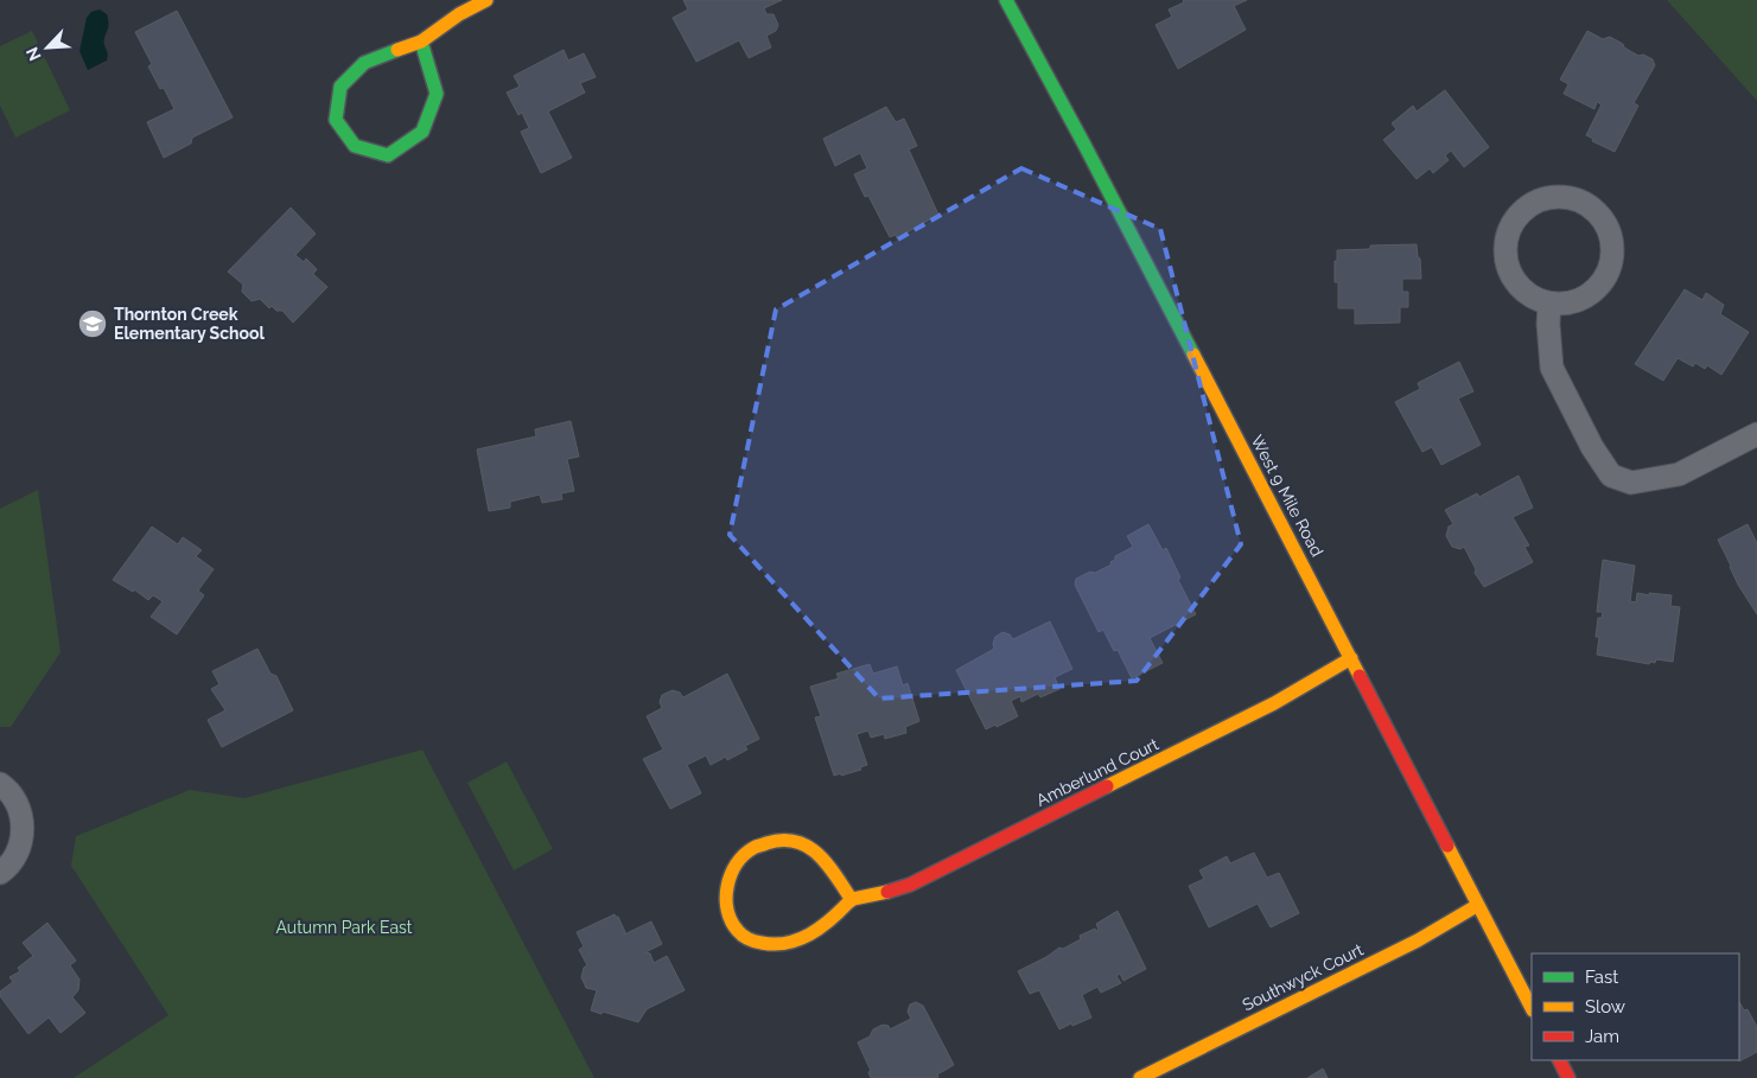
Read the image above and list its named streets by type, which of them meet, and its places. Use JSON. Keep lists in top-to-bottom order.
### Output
{
  "streets": {
    "street": ["West 9 Mile Road", "Amberlund Court", "Southwyck Court"]
  },
  "crossings": [
    ["West 9 Mile Road", "Amberlund Court"],
    ["West 9 Mile Road", "Southwyck Court"]
  ],
  "parks": ["Autumn Park East"],
  "places": {
    "school or university": ["Thornton Creek Elementary School"]
  },
  "legend": ["Fast", "Slow", "Jam"],
  "north": "bottom left"
}
